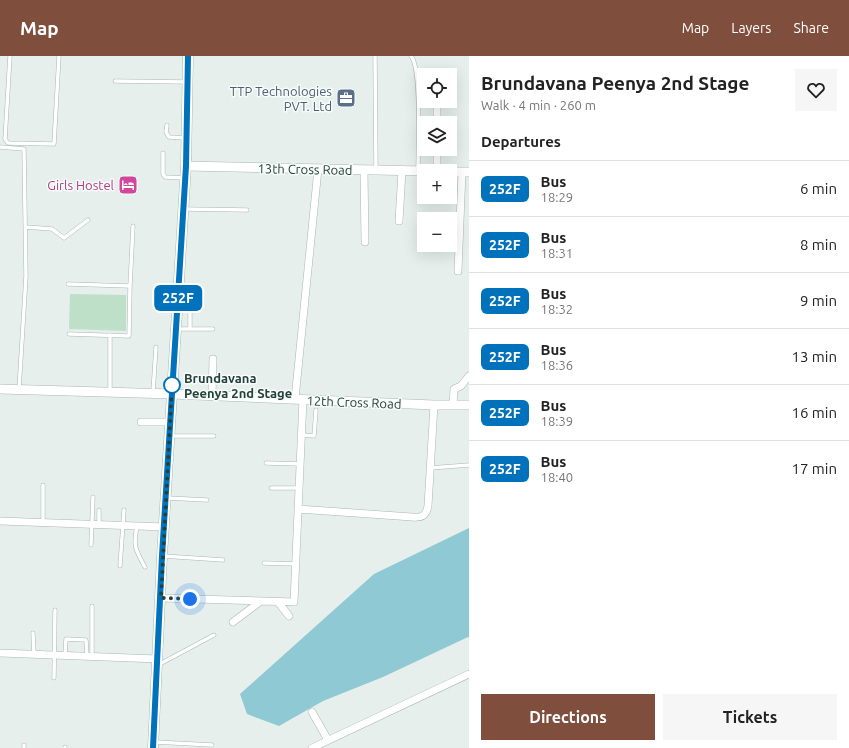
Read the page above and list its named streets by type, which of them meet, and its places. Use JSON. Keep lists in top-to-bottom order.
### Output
{
  "streets": {
    "street": ["13th Cross Road", "12th Cross Road"]
  },
  "places": {
    "office": ["TTP Technologies PVT. Ltd"],
    "hotel": ["Girls Hostel"],
    "other": ["Brundavana Peenya 2nd Stage"]
  },
  "lines": ["bus line 252F"],
  "page": {
    "header": "Map",
    "nav": ["Map", "Layers", "Share"],
    "on_map": "252F",
    "heading": [
      ["Brundavana Peenya 2nd Stage", "Walk · 4 min · 260 m"],
      "Departures"
    ],
    "map_buttons": ["+", "−"],
    "list": [
      {
        "mark": "252F",
        "name": "Bus",
        "note": "18:29",
        "value": "6 min"
      },
      {
        "mark": "252F",
        "name": "Bus",
        "note": "18:31",
        "value": "8 min"
      },
      {
        "mark": "252F",
        "name": "Bus",
        "note": "18:32",
        "value": "9 min"
      },
      {
        "mark": "252F",
        "name": "Bus",
        "note": "18:36",
        "value": "13 min"
      },
      {
        "mark": "252F",
        "name": "Bus",
        "note": "18:39",
        "value": "16 min"
      },
      {
        "mark": "252F",
        "name": "Bus",
        "note": "18:40",
        "value": "17 min"
      }
    ],
    "buttons": ["Directions", "Tickets"]
  }
}
